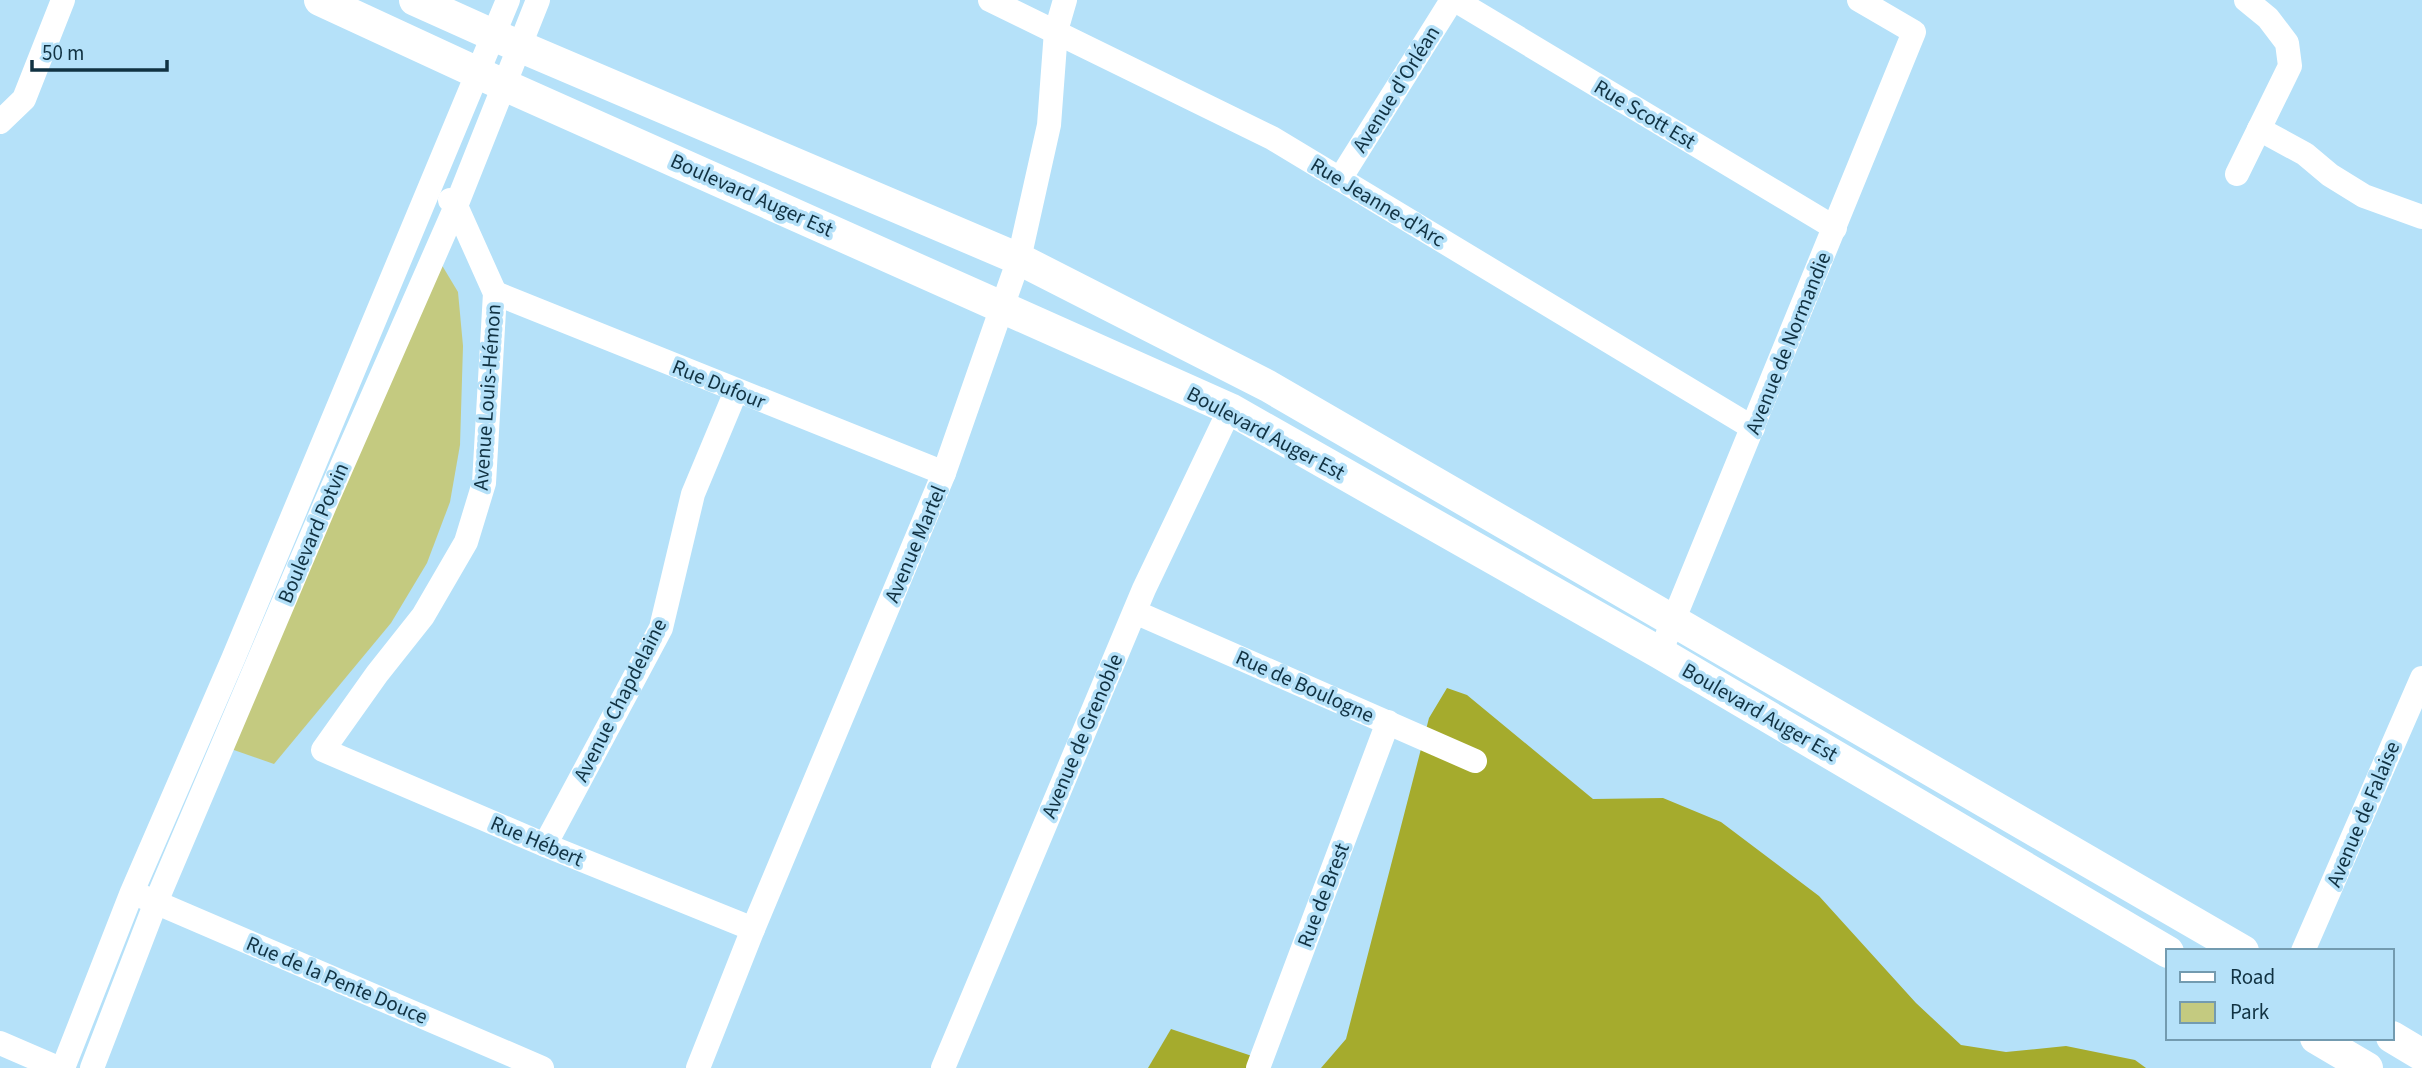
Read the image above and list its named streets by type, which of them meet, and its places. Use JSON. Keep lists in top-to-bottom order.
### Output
{
  "streets": {
    "main road": ["Boulevard Auger Est"],
    "street": [
      "Avenue d'Orléan",
      "Rue Scott Est",
      "Rue Jeanne-d'Arc",
      "Avenue de Normandie",
      "Rue Dufour",
      "Avenue Louis-Hémon",
      "Boulevard Potvin",
      "Avenue Martel",
      "Rue de Boulogne",
      "Avenue Chapdelaine",
      "Avenue de Grenoble",
      "Avenue de Falaise",
      "Rue Hébert",
      "Rue de Brest",
      "Rue de la Pente Douce"
    ]
  },
  "crossings": [
    ["Avenue d'Orléan", "Rue Scott Est"],
    ["Avenue d'Orléan", "Rue Jeanne-d'Arc"],
    ["Rue Scott Est", "Avenue de Normandie"],
    ["Boulevard Auger Est", "Avenue de Normandie"],
    ["Boulevard Auger Est", "Boulevard Potvin"],
    ["Boulevard Auger Est", "Avenue Martel"],
    ["Boulevard Auger Est", "Avenue de Grenoble"],
    ["Rue Jeanne-d'Arc", "Avenue de Normandie"],
    ["Rue Jeanne-d'Arc", "Avenue Martel"],
    ["Rue Dufour", "Avenue Louis-Hémon"],
    ["Rue Dufour", "Avenue Martel"],
    ["Rue Dufour", "Avenue Chapdelaine"],
    ["Avenue Louis-Hémon", "Boulevard Potvin"],
    ["Avenue Louis-Hémon", "Rue Hébert"],
    ["Boulevard Potvin", "Rue de la Pente Douce"],
    ["Avenue Martel", "Rue Hébert"],
    ["Rue de Boulogne", "Avenue de Grenoble"],
    ["Rue de Boulogne", "Rue de Brest"],
    ["Avenue Chapdelaine", "Rue Hébert"]
  ],
  "legend": ["Road", "Park"],
  "scale_bar": "50 m"
}
